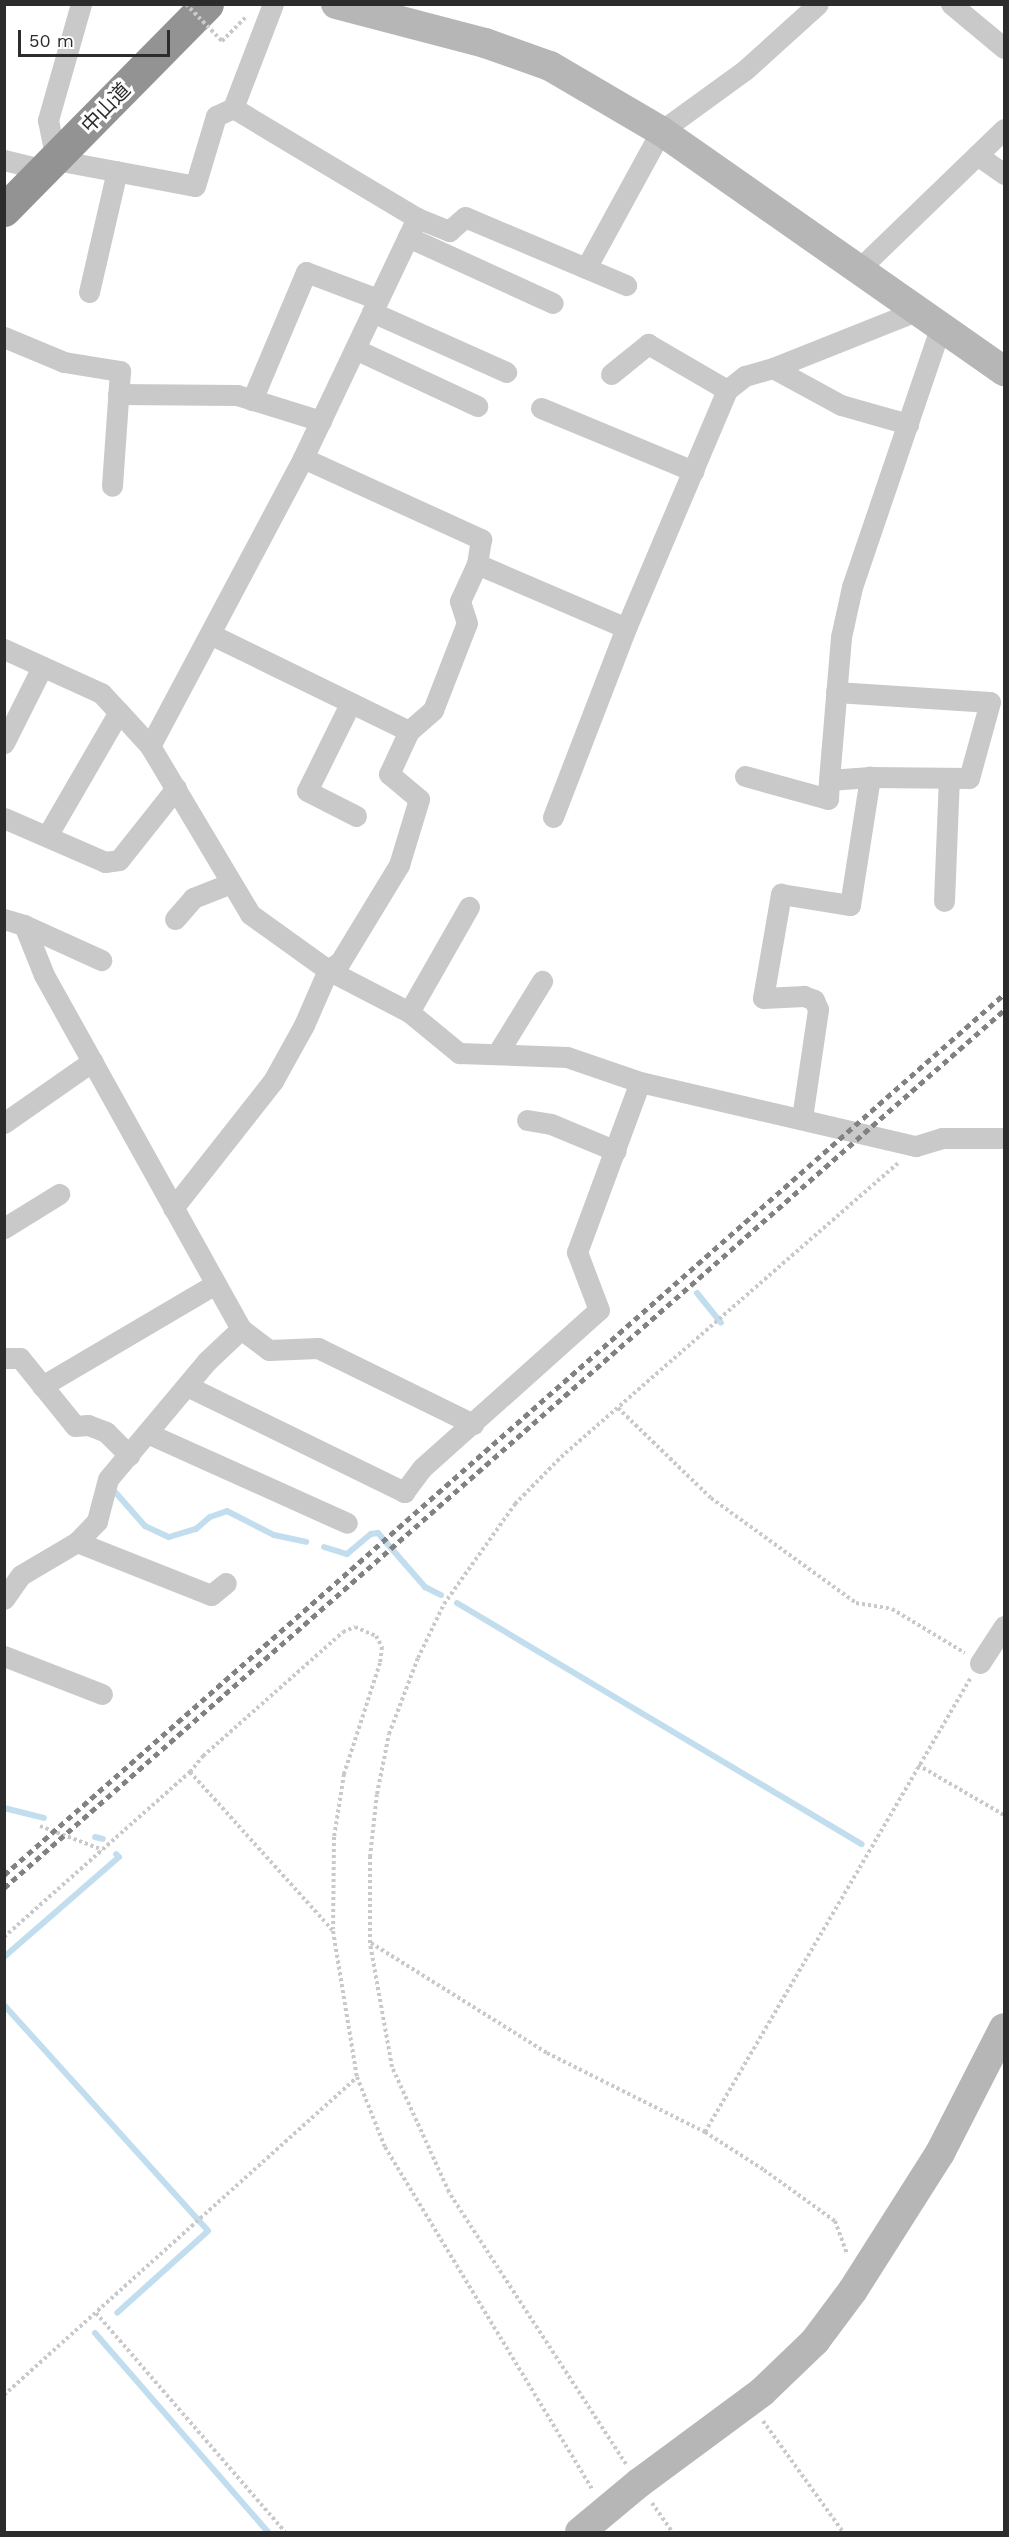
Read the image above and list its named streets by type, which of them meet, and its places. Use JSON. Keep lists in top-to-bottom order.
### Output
{
  "streets": {
    "highway": ["中山道"]
  },
  "scale_bar": "50 m"
}
